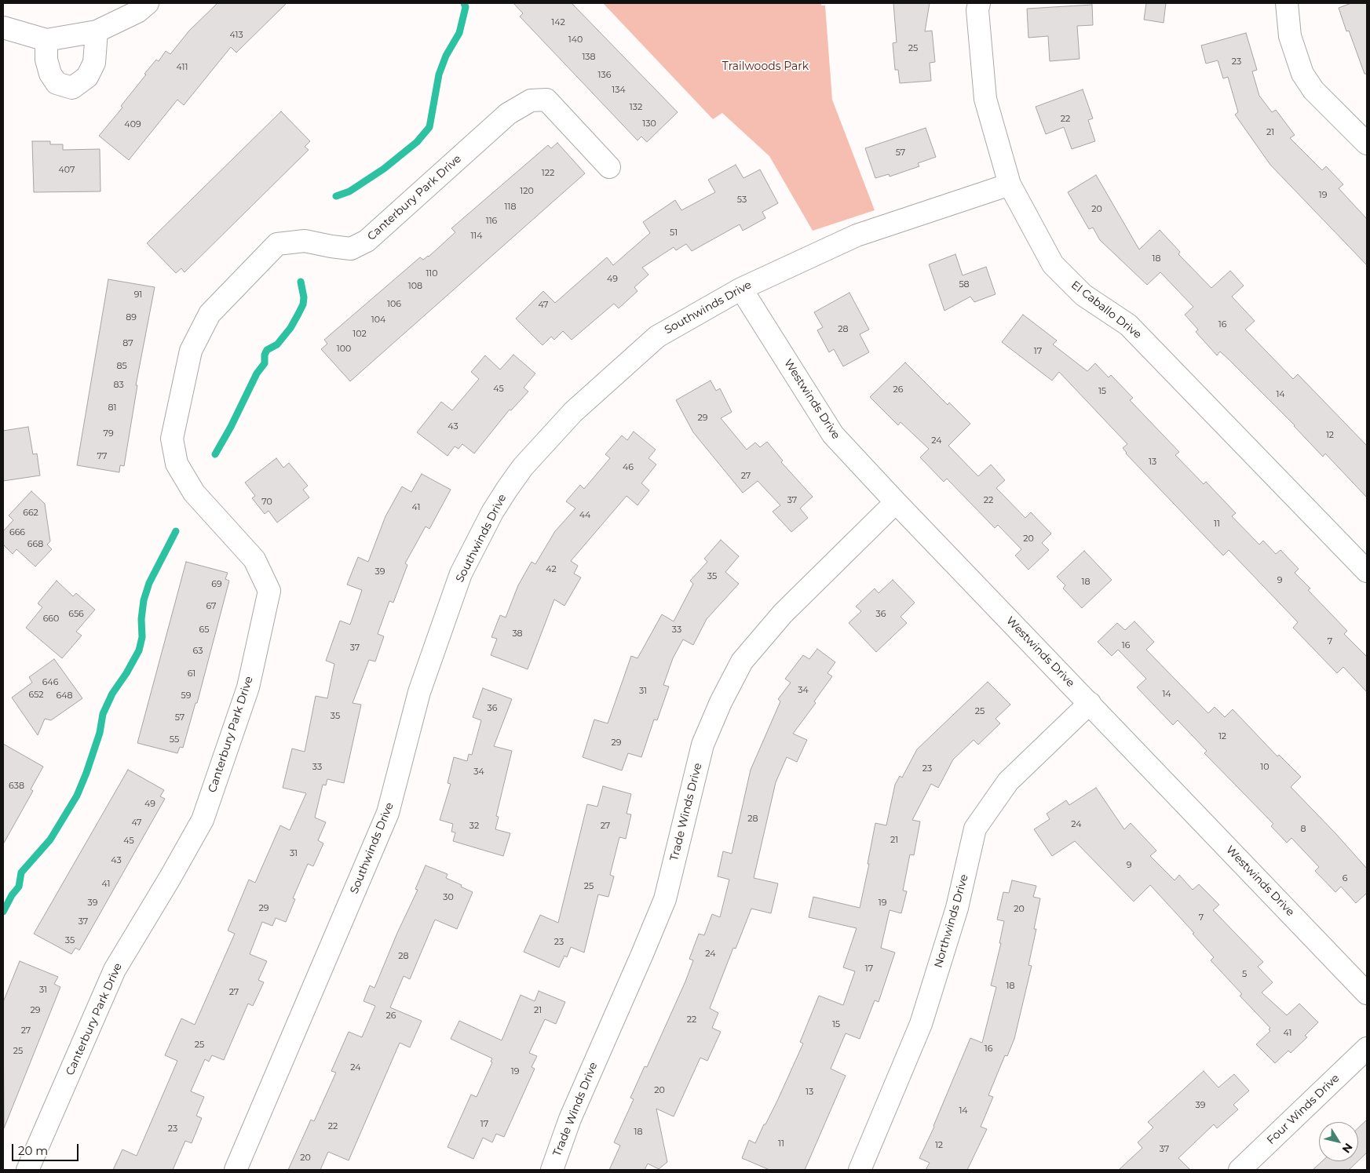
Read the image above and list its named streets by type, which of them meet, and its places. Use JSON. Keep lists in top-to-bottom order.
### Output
{
  "streets": {
    "street": [
      "Canterbury Park Drive",
      "Southwinds Drive",
      "El Caballo Drive",
      "Westwinds Drive",
      "Trade Winds Drive",
      "Northwinds Drive",
      "Four Winds Drive"
    ]
  },
  "crossings": [
    ["Southwinds Drive", "El Caballo Drive"],
    ["Southwinds Drive", "Westwinds Drive"],
    ["Westwinds Drive", "Trade Winds Drive"],
    ["Westwinds Drive", "Northwinds Drive"]
  ],
  "parks": ["Trailwoods Park"],
  "house_numbers": [
    "142",
    "413",
    "140",
    "25",
    "138",
    "23",
    "411",
    "136",
    "134",
    "132",
    "22",
    "130",
    "409",
    "21",
    "57",
    "407",
    "122",
    "120",
    "19",
    "53",
    "118",
    "20",
    "116",
    "51",
    "114",
    "18",
    "110",
    "49",
    "58",
    "108",
    "91",
    "106",
    "47",
    "89",
    "104",
    "16",
    "28",
    "102",
    "87",
    "100",
    "17",
    "85",
    "83",
    "45",
    "26",
    "15",
    "14",
    "81",
    "29",
    "43",
    "79",
    "12",
    "24",
    "77",
    "13",
    "46",
    "27",
    "37",
    "22",
    "70",
    "41",
    "662",
    "44",
    "11",
    "666",
    "20",
    "668",
    "42",
    "39",
    "35",
    "9",
    "18",
    "69",
    "67",
    "656",
    "36",
    "660",
    "65",
    "33",
    "38",
    "7",
    "16",
    "37",
    "63",
    "61",
    "646",
    "34",
    "31",
    "14",
    "652",
    "648",
    "59",
    "36",
    "25",
    "35",
    "57",
    "12",
    "55",
    "29",
    "33",
    "10",
    "23",
    "34",
    "638",
    "49",
    "28",
    "47",
    "24",
    "32",
    "27",
    "8",
    "21",
    "45",
    "31",
    "43",
    "9",
    "6",
    "41",
    "25",
    "30",
    "39",
    "19",
    "29",
    "20",
    "7",
    "37",
    "35",
    "23",
    "24",
    "28",
    "17",
    "5",
    "18",
    "31",
    "27",
    "29",
    "21",
    "26",
    "22",
    "15",
    "27",
    "41",
    "25",
    "16",
    "25",
    "24",
    "19",
    "20",
    "13",
    "39",
    "14",
    "17",
    "22",
    "23",
    "18",
    "11",
    "12",
    "37",
    "20"
  ],
  "scale_bar": "20 m",
  "north": "bottom right"
}
